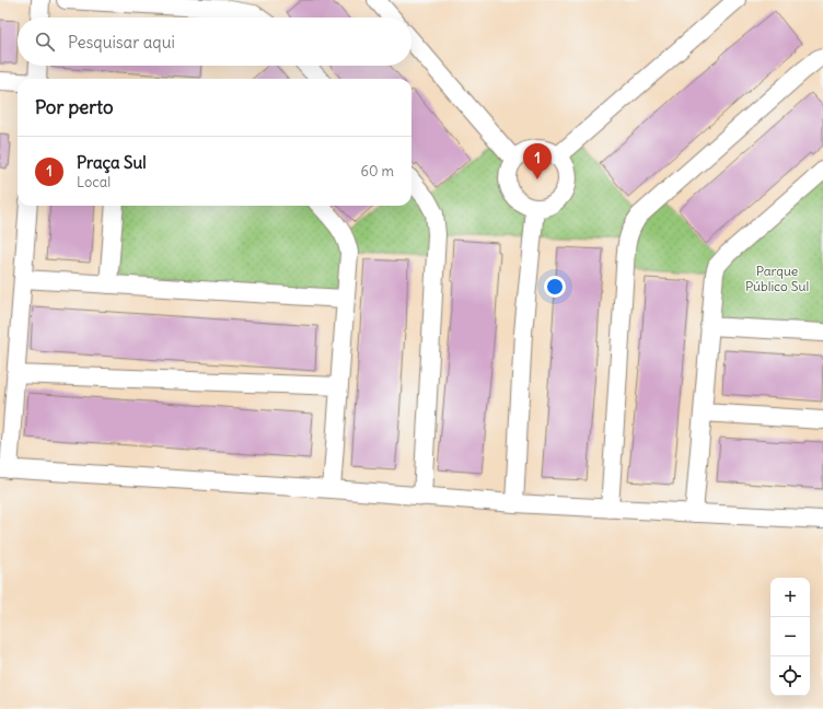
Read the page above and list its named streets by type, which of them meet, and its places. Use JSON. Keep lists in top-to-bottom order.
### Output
{
  "parks": ["Parque Público Sul"],
  "page": {
    "search": "Pesquisar aqui",
    "heading": "Por perto",
    "list": [
      {
        "mark": "1",
        "name": "Praça Sul",
        "note": "Local",
        "value": "60 m"
      }
    ],
    "pins": "1",
    "map_buttons": ["+", "−"]
  }
}
